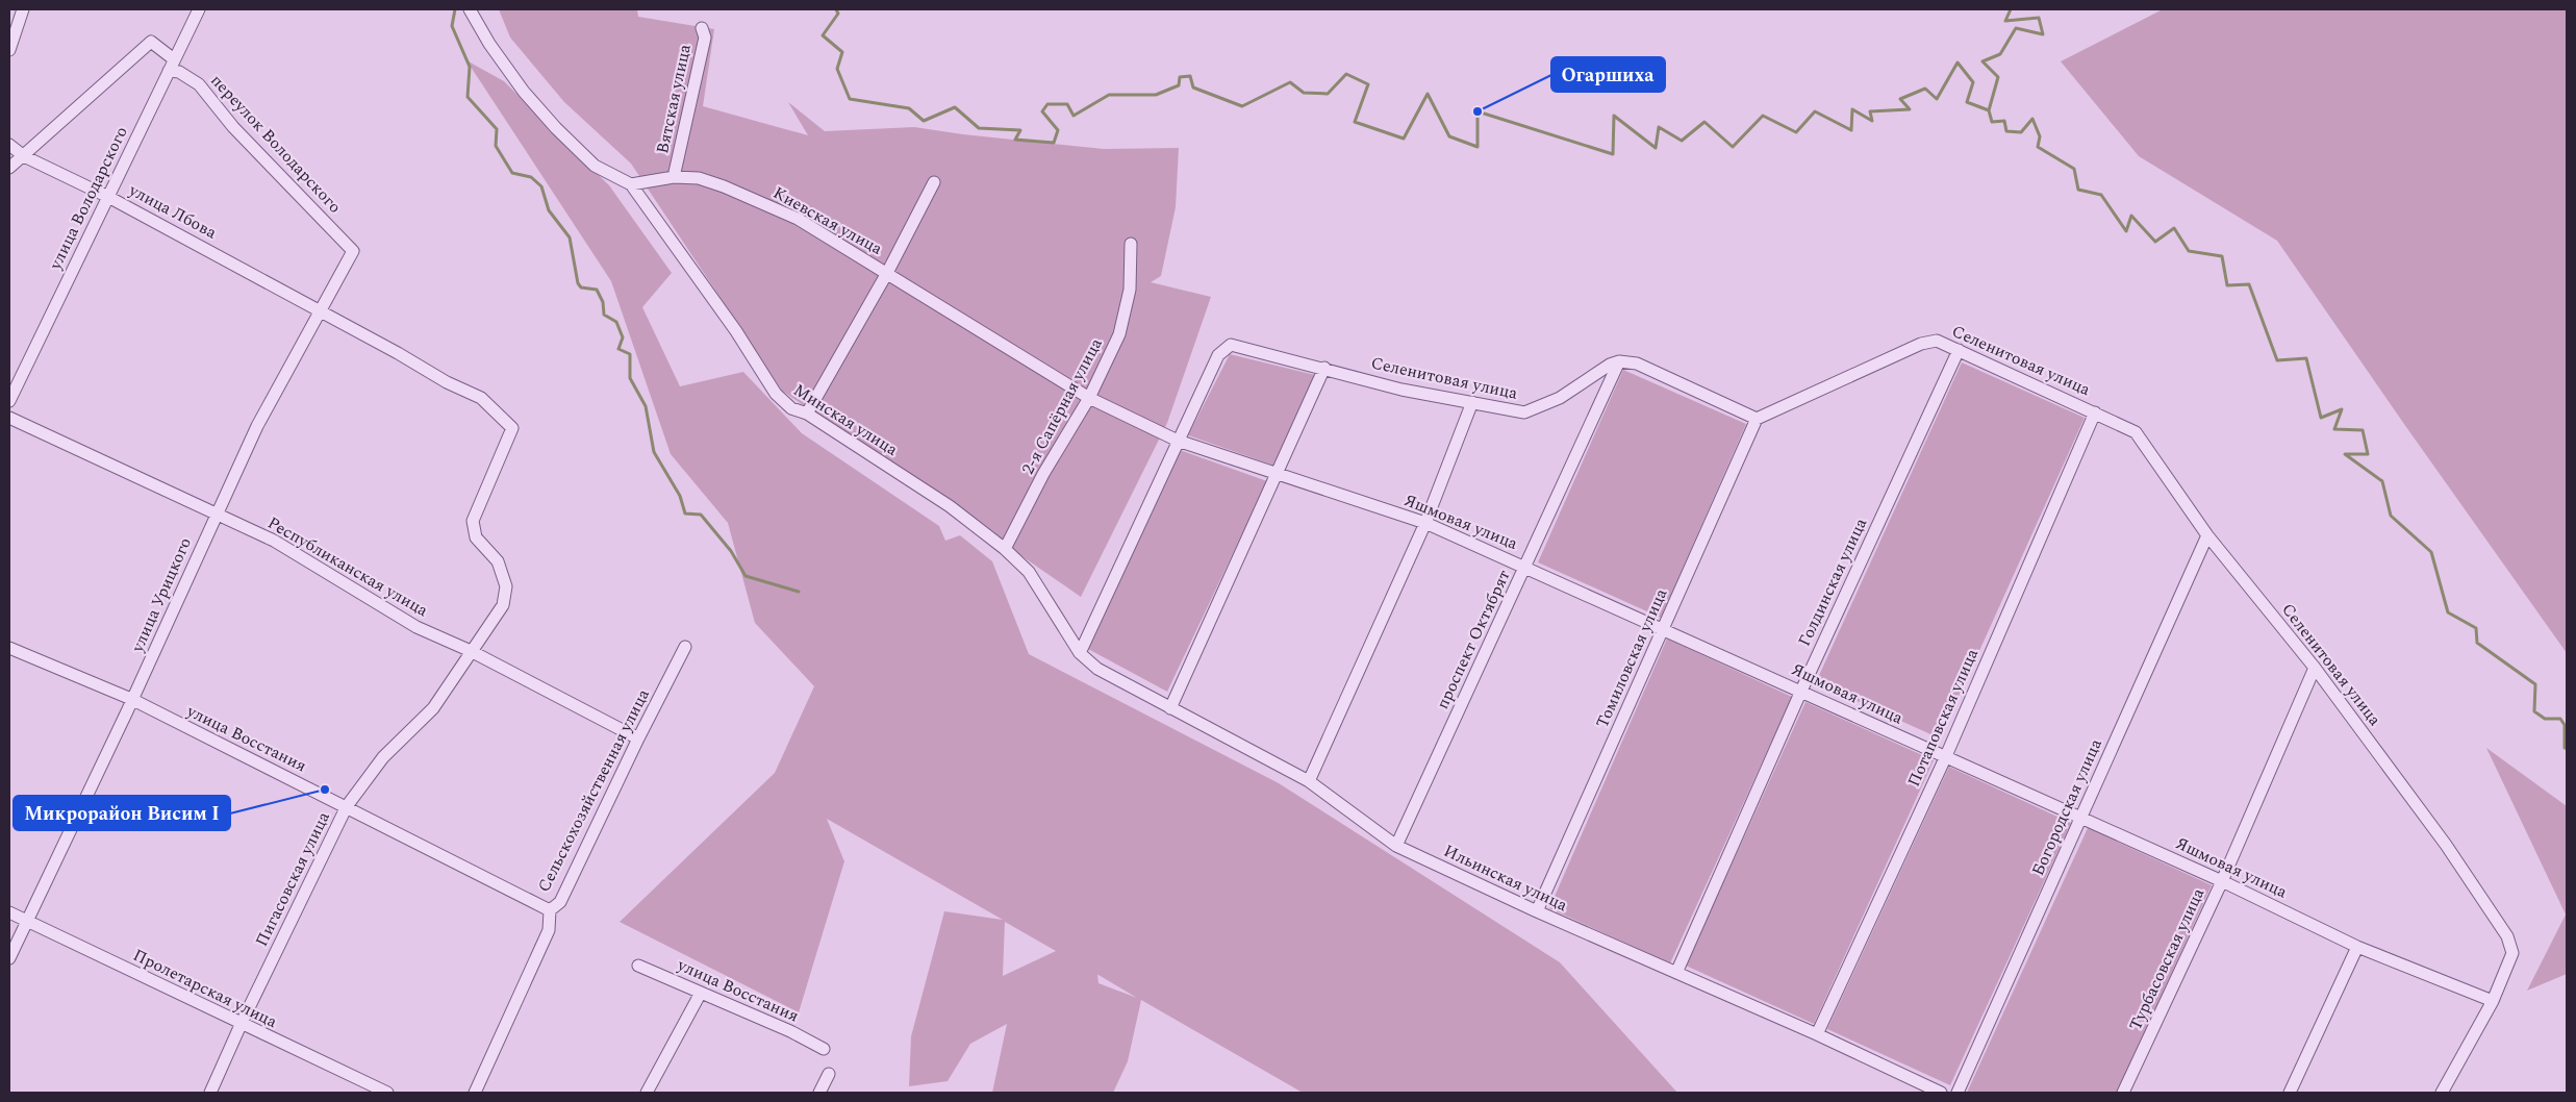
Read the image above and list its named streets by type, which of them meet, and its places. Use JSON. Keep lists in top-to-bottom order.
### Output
{
  "streets": {
    "street": [
      "Вятская улица",
      "переулок Володарского",
      "улица Володарского",
      "улица Лбова",
      "Киевская улица",
      "Селенитовая улица",
      "2-я Сапёрная улица",
      "Минская улица",
      "Яшмовая улица",
      "Республиканская улица",
      "Голдинская улица",
      "улица Урицкого",
      "проспект Октябрят",
      "Томиловская улица",
      "Потаповская улица",
      "улица Восстания",
      "Сельскохозяйственная улица",
      "Богородская улица",
      "Ильинская улица",
      "Пигасовская улица",
      "Турбасовская улица",
      "Пролетарская улица"
    ]
  },
  "crossings": [
    ["Вятская улица", "Киевская улица"],
    ["переулок Володарского", "улица Володарского"],
    ["переулок Володарского", "улица Лбова"],
    ["переулок Володарского", "улица Урицкого"],
    ["улица Володарского", "улица Лбова"],
    ["улица Лбова", "улица Урицкого"],
    ["улица Лбова", "Пигасовская улица"],
    ["Киевская улица", "Селенитовая улица"],
    ["Киевская улица", "2-я Сапёрная улица"],
    ["Киевская улица", "Минская улица"],
    ["Киевская улица", "Яшмовая улица"],
    ["Селенитовая улица", "Яшмовая улица"],
    ["Селенитовая улица", "Голдинская улица"],
    ["Селенитовая улица", "проспект Октябрят"],
    ["Селенитовая улица", "Томиловская улица"],
    ["Селенитовая улица", "Потаповская улица"],
    ["Селенитовая улица", "Богородская улица"],
    ["Селенитовая улица", "Турбасовская улица"],
    ["2-я Сапёрная улица", "Минская улица"],
    ["Минская улица", "Ильинская улица"],
    ["Яшмовая улица", "Голдинская улица"],
    ["Яшмовая улица", "проспект Октябрят"],
    ["Яшмовая улица", "Томиловская улица"],
    ["Яшмовая улица", "Потаповская улица"],
    ["Яшмовая улица", "Богородская улица"],
    ["Яшмовая улица", "Турбасовская улица"],
    ["Республиканская улица", "улица Урицкого"],
    ["Республиканская улица", "Сельскохозяйственная улица"],
    ["Республиканская улица", "Пигасовская улица"],
    ["Голдинская улица", "Ильинская улица"],
    ["улица Урицкого", "улица Восстания"],
    ["улица Урицкого", "Пролетарская улица"],
    ["проспект Октябрят", "Ильинская улица"],
    ["Томиловская улица", "Ильинская улица"],
    ["Потаповская улица", "Ильинская улица"],
    ["улица Восстания", "Сельскохозяйственная улица"],
    ["улица Восстания", "Пигасовская улица"],
    ["Пигасовская улица", "Пролетарская улица"]
  ],
  "places": ["Огаршиха", "Микрорайон Висим I"]
}
